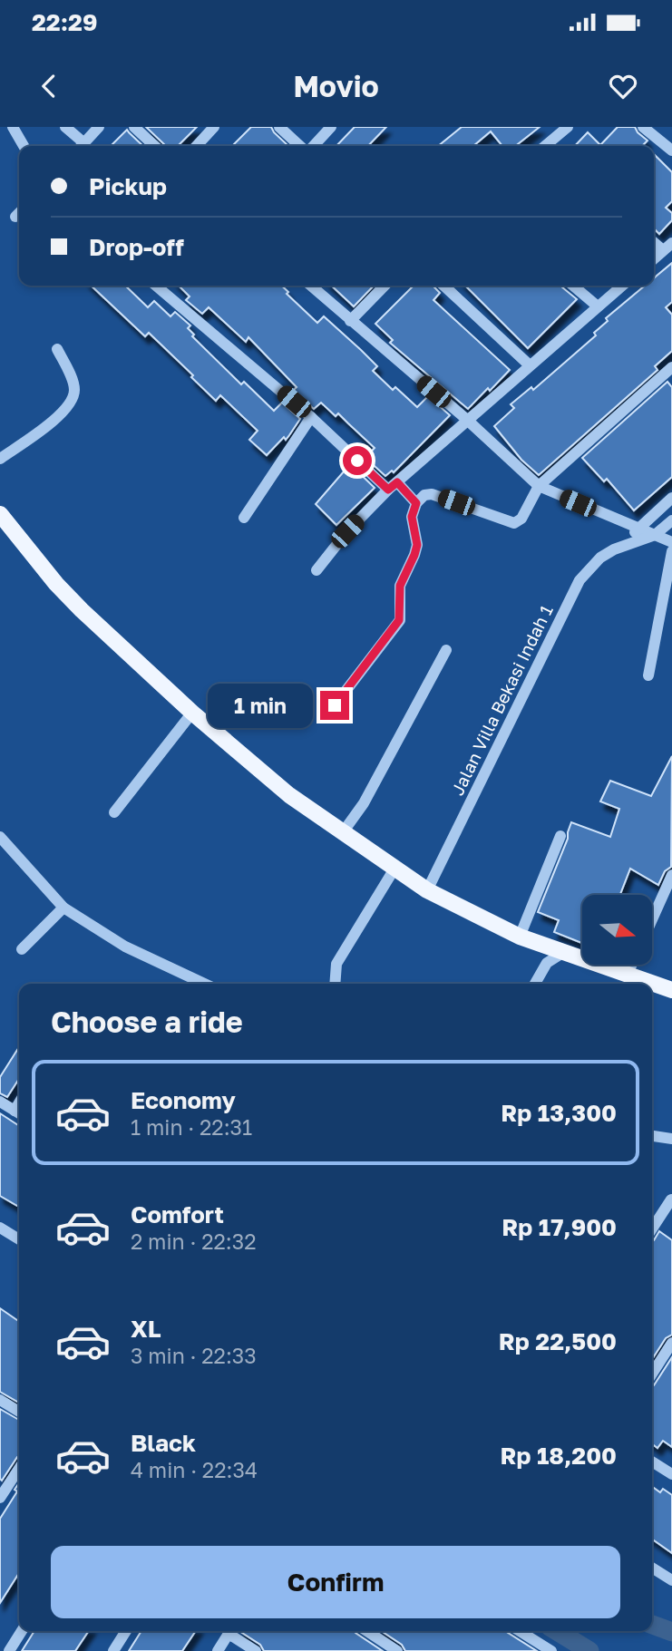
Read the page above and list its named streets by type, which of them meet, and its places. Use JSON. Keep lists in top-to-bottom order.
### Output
{
  "streets": {
    "street": ["Jalan Villa Bekasi Indah 1"]
  },
  "north": "right",
  "page": {
    "status": "22:29",
    "header": "Movio",
    "banner": ["Pickup", "Drop-off"],
    "bubble": "1 min",
    "heading": "Choose a ride",
    "list": [
      {
        "name": "Economy",
        "note": "1 min · 22:31",
        "value": "Rp 13,300"
      },
      {
        "name": "Comfort",
        "note": "2 min · 22:32",
        "value": "Rp 17,900"
      },
      {
        "name": "XL",
        "note": "3 min · 22:33",
        "value": "Rp 22,500"
      },
      {
        "name": "Black",
        "note": "4 min · 22:34",
        "value": "Rp 18,200"
      }
    ],
    "buttons": "Confirm"
  }
}
